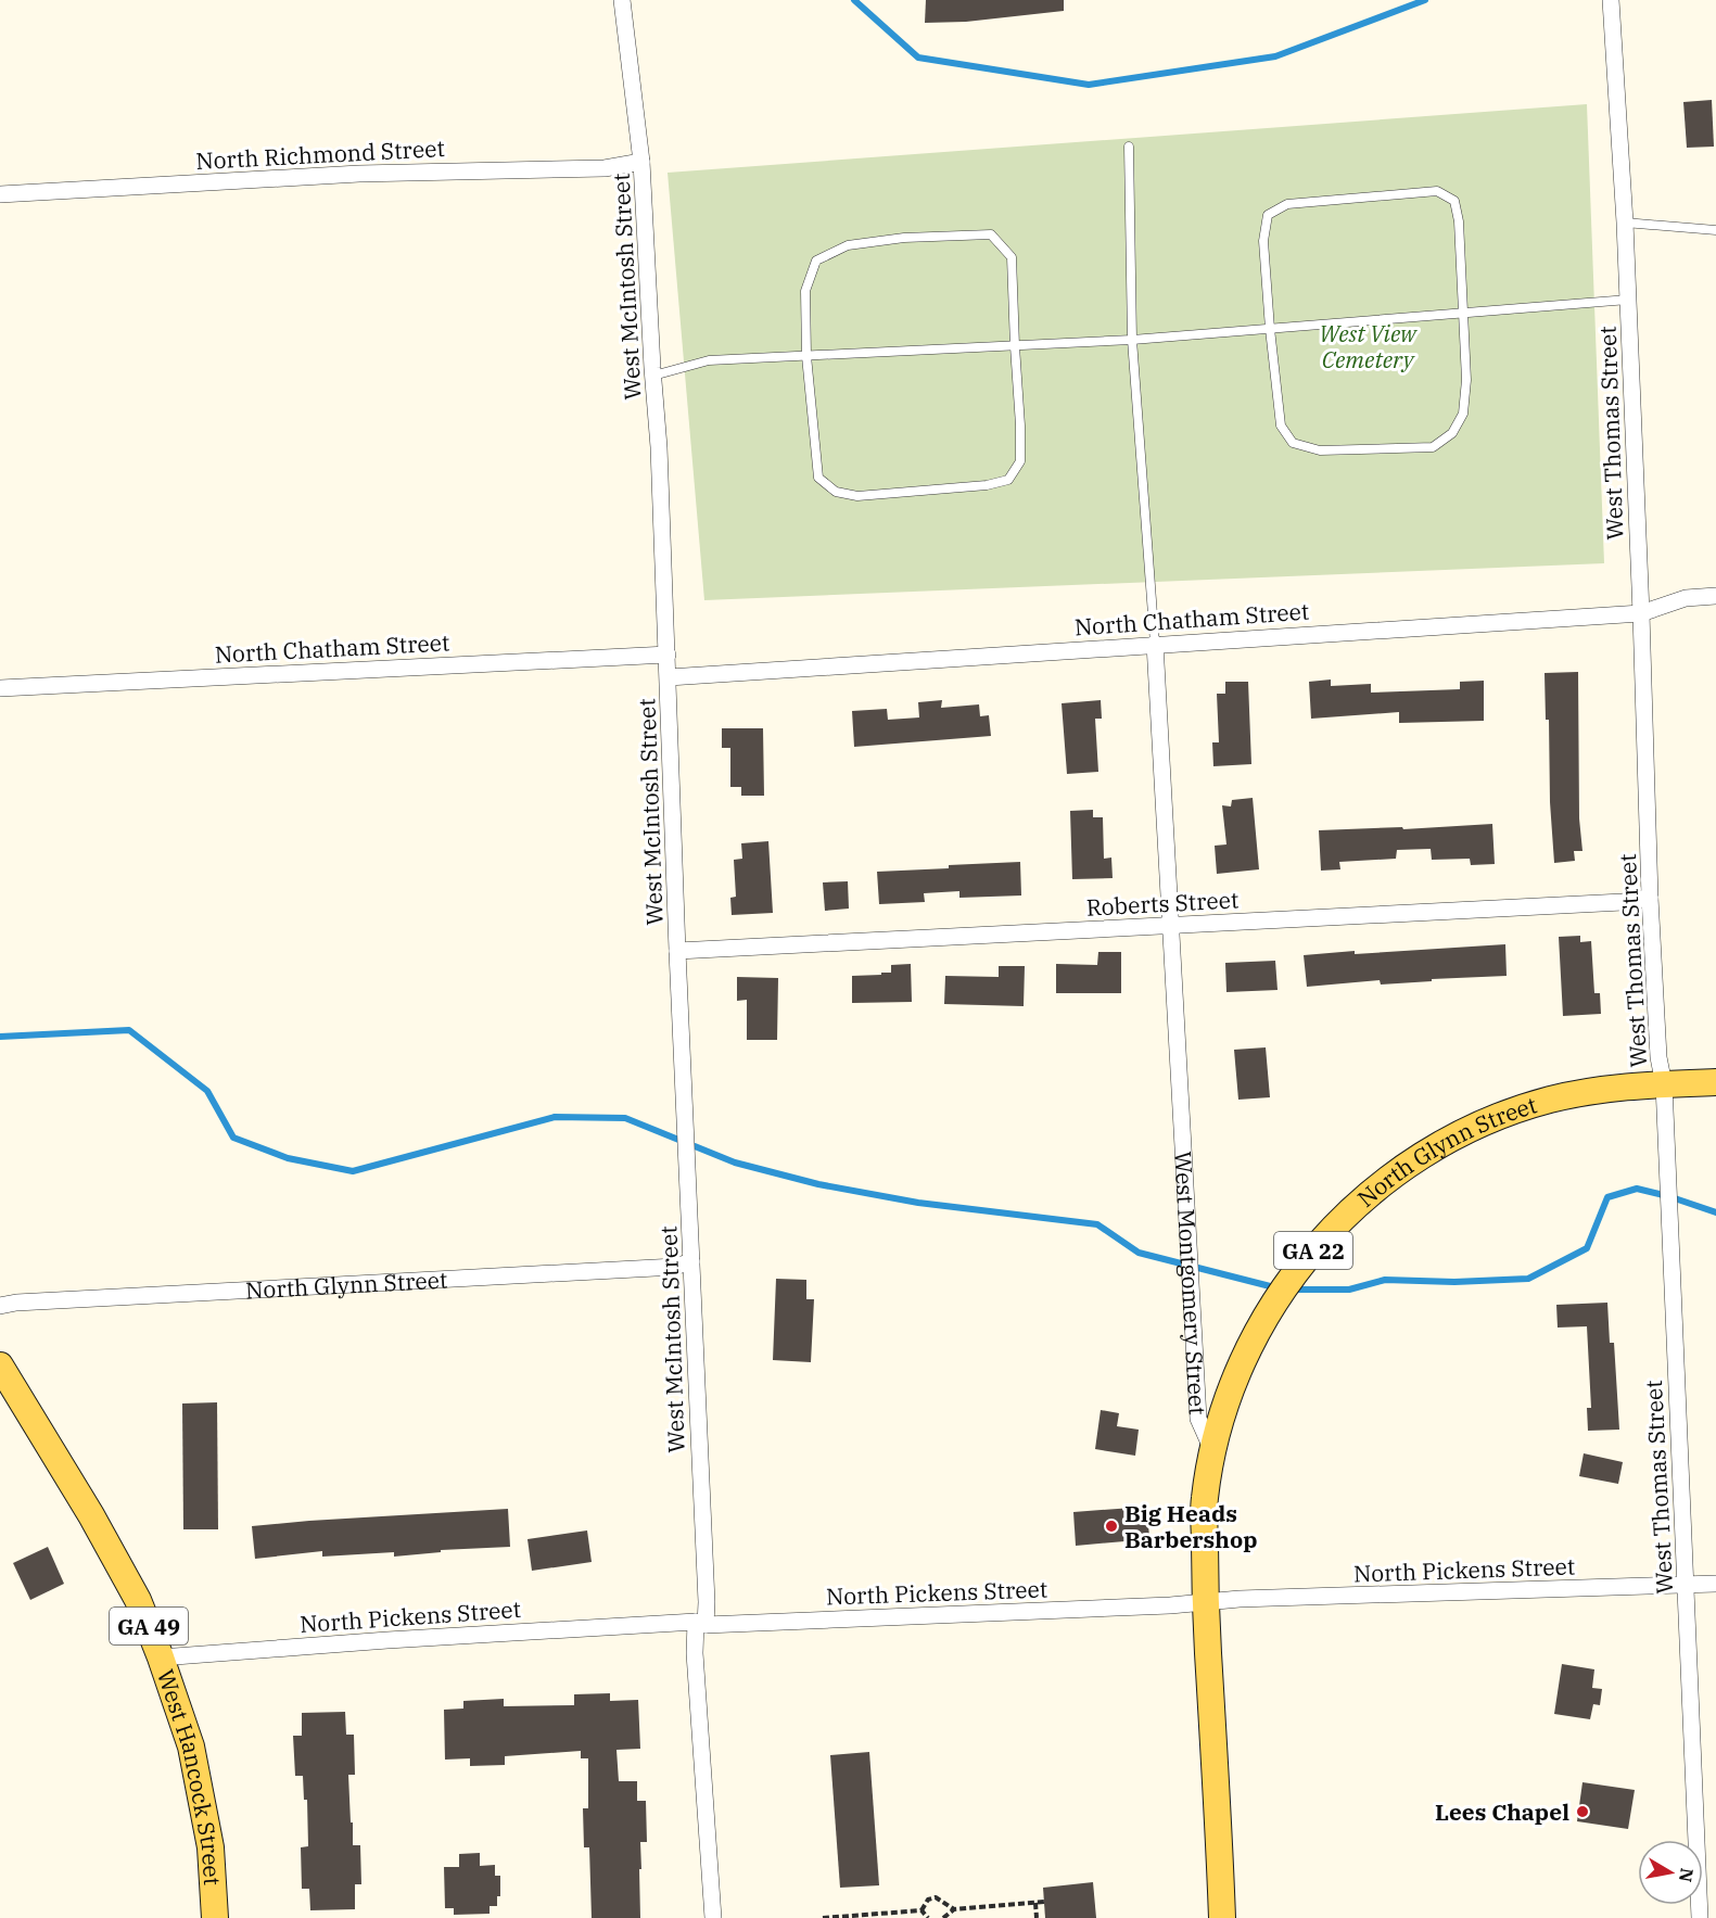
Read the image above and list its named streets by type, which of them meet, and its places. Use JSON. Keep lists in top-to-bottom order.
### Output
{
  "streets": {
    "main road": [
      "North Glynn Street",
      "GA 22",
      "GA 49",
      "West Hancock Street"
    ],
    "street": [
      "North Richmond Street",
      "West McIntosh Street",
      "West Thomas Street",
      "North Chatham Street",
      "Roberts Street",
      "West Montgomery Street",
      "North Pickens Street"
    ]
  },
  "crossings": [
    ["North Richmond Street", "West McIntosh Street"],
    ["West McIntosh Street", "North Chatham Street"],
    ["West McIntosh Street", "Roberts Street"],
    ["West McIntosh Street", "North Glynn Street"],
    ["West McIntosh Street", "North Pickens Street"],
    ["West Thomas Street", "North Chatham Street"],
    ["West Thomas Street", "Roberts Street"],
    ["West Thomas Street", "North Glynn Street"],
    ["West Thomas Street", "North Pickens Street"],
    ["North Chatham Street", "West Montgomery Street"],
    ["Roberts Street", "West Montgomery Street"],
    ["North Glynn Street", "GA 22"],
    ["North Glynn Street", "West Montgomery Street"],
    ["GA 22", "West Montgomery Street"],
    ["GA 22", "North Pickens Street"],
    ["North Pickens Street", "West Hancock Street"]
  ],
  "parks": ["West View Cemetery"],
  "places": ["Big Heads Barbershop", "Lees Chapel"],
  "north": "right"
}
